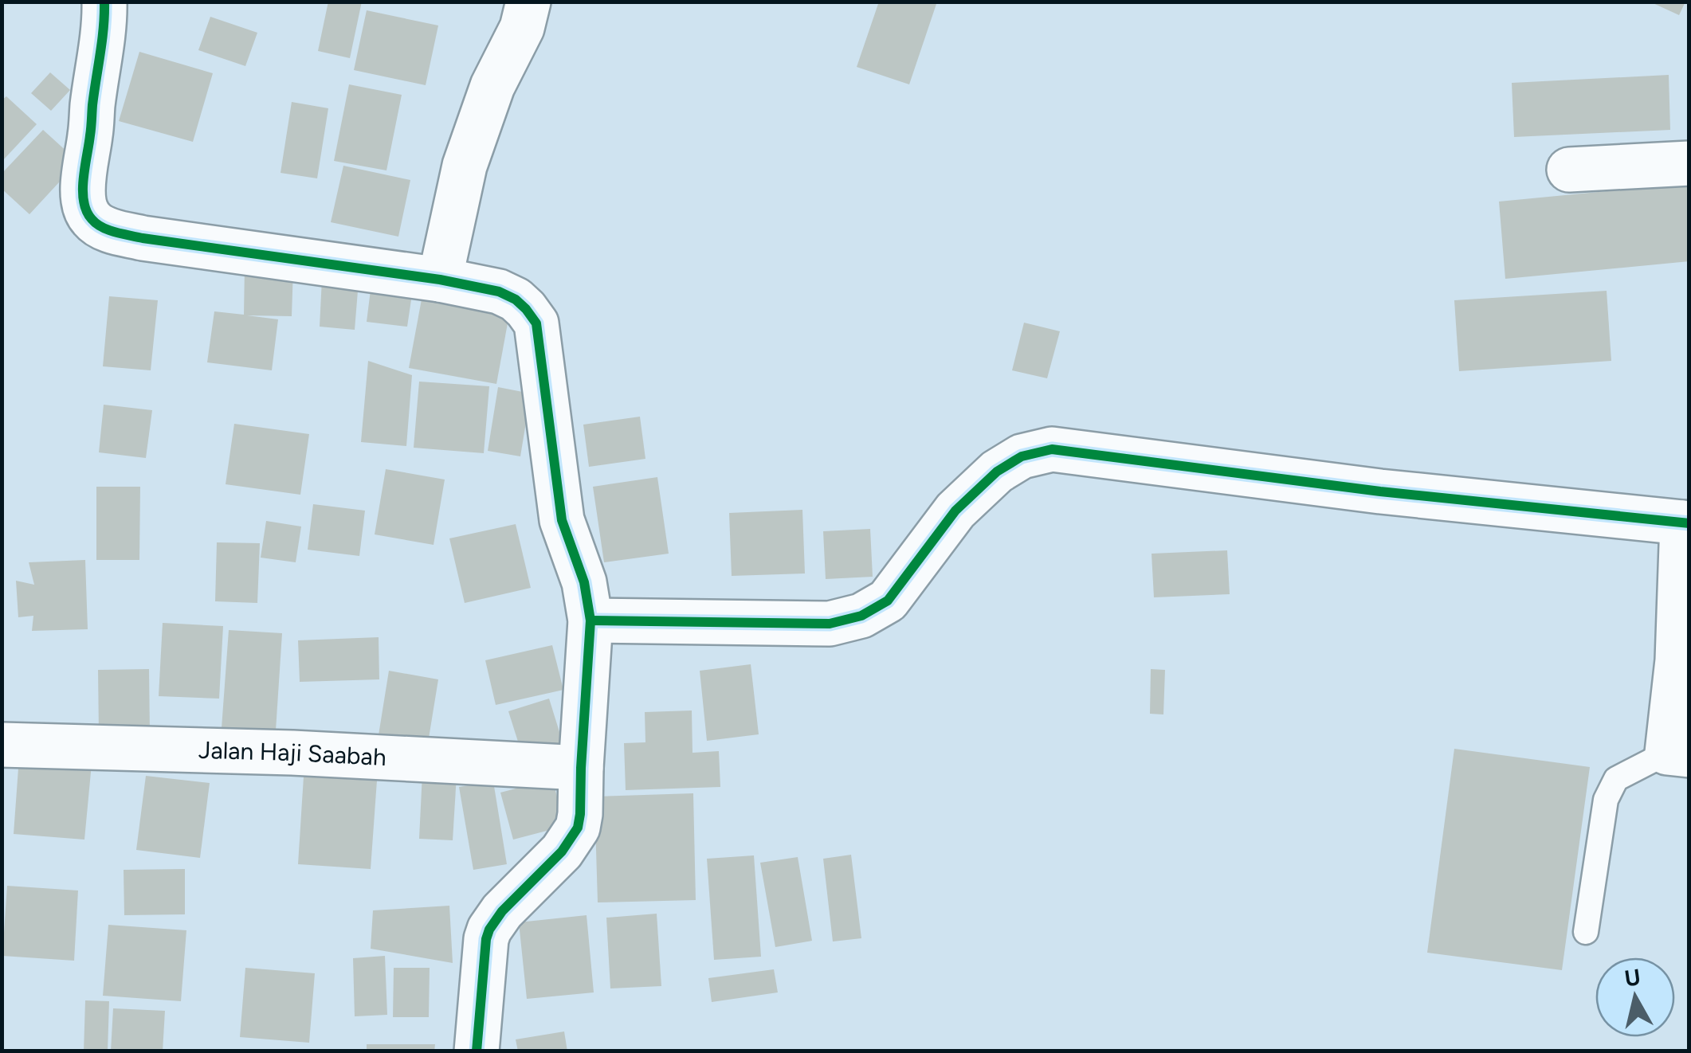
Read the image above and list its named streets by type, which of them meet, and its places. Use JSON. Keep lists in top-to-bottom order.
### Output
{
  "streets": {
    "street": ["Jalan Haji Saabah"]
  },
  "north": "top"
}
